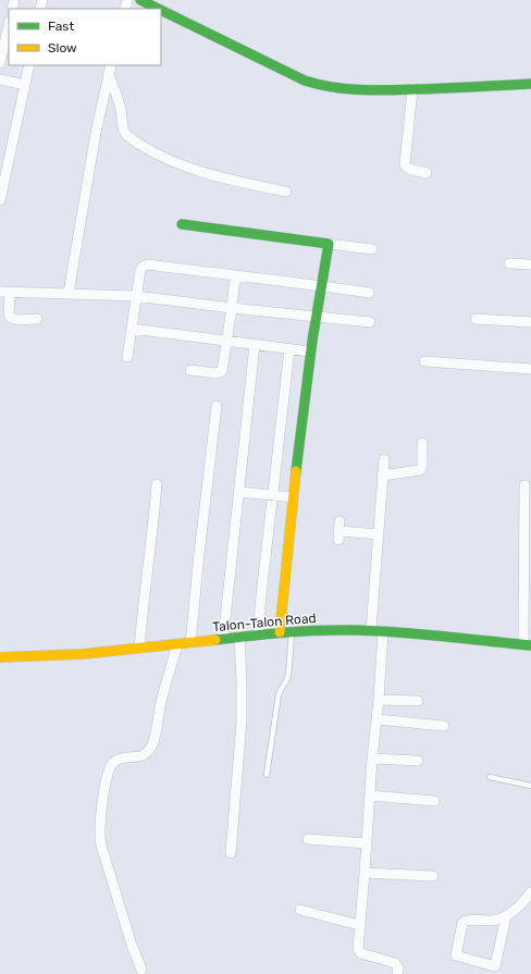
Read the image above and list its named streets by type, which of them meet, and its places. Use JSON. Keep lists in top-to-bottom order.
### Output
{
  "streets": {
    "street": ["Talon-Talon Road"]
  },
  "legend": ["Fast", "Slow"]
}
